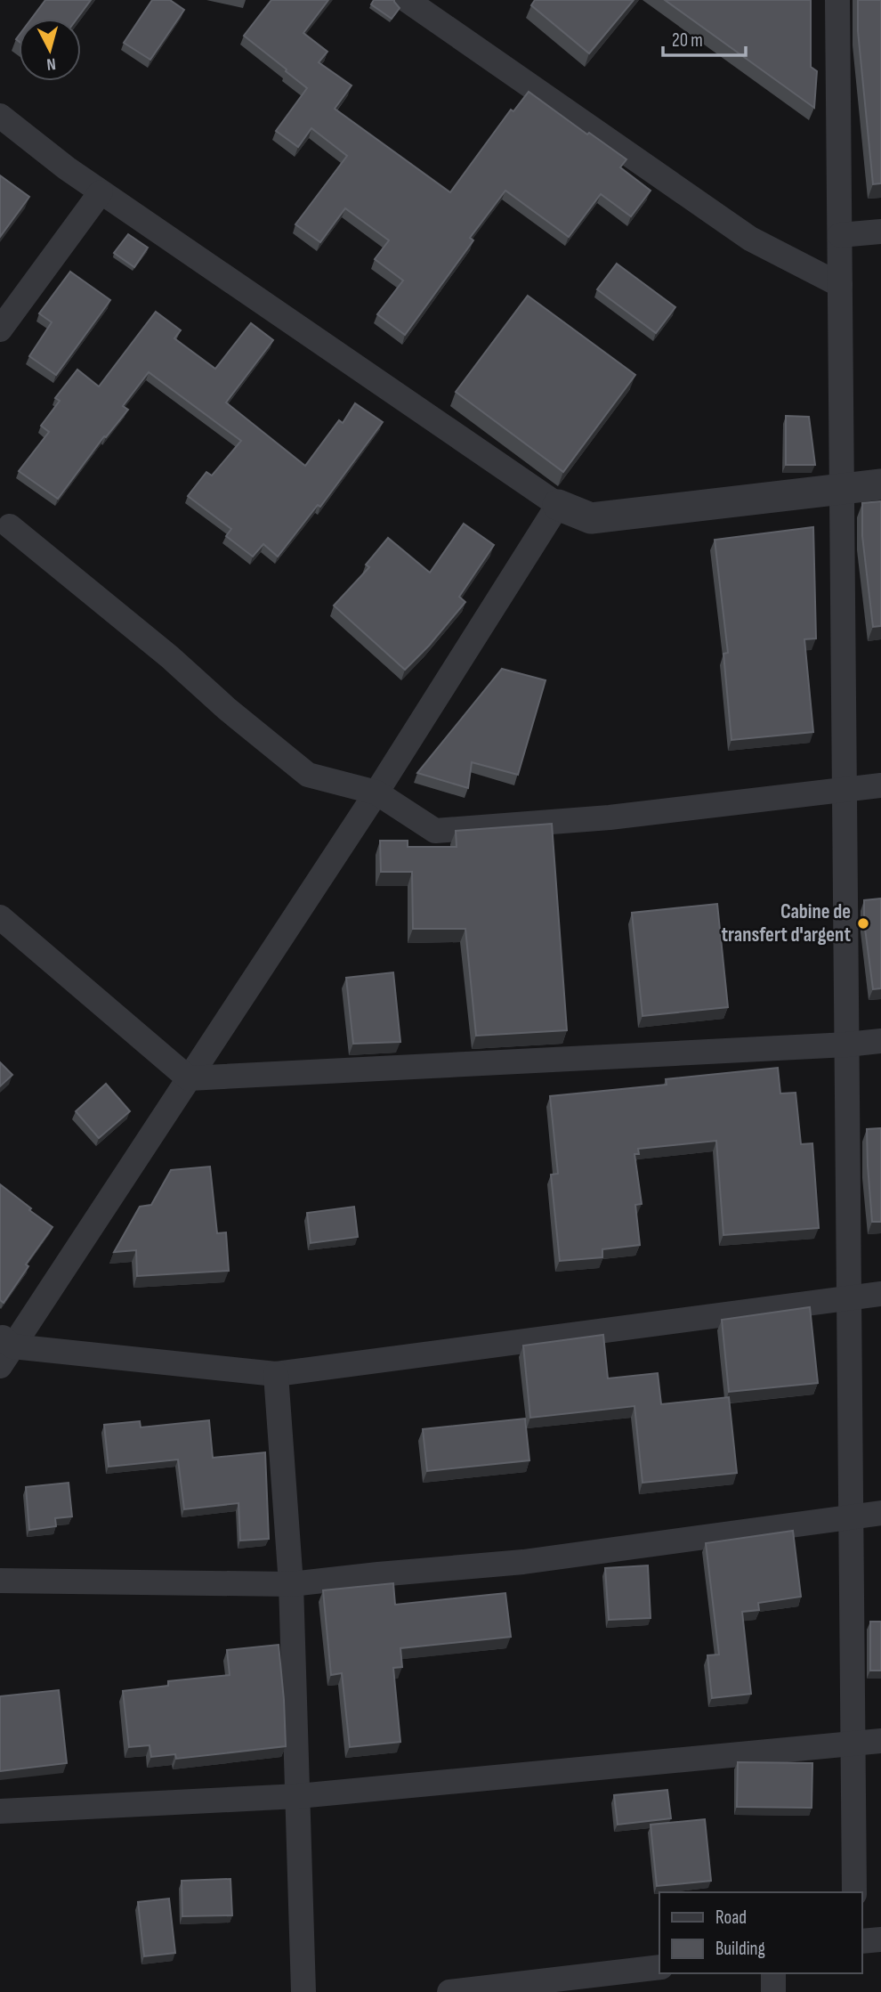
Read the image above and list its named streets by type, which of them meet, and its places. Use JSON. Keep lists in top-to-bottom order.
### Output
{
  "places": ["Cabine de transfert d'argent"],
  "legend": ["Road", "Building"],
  "scale_bar": "20 m",
  "north": "bottom"
}
